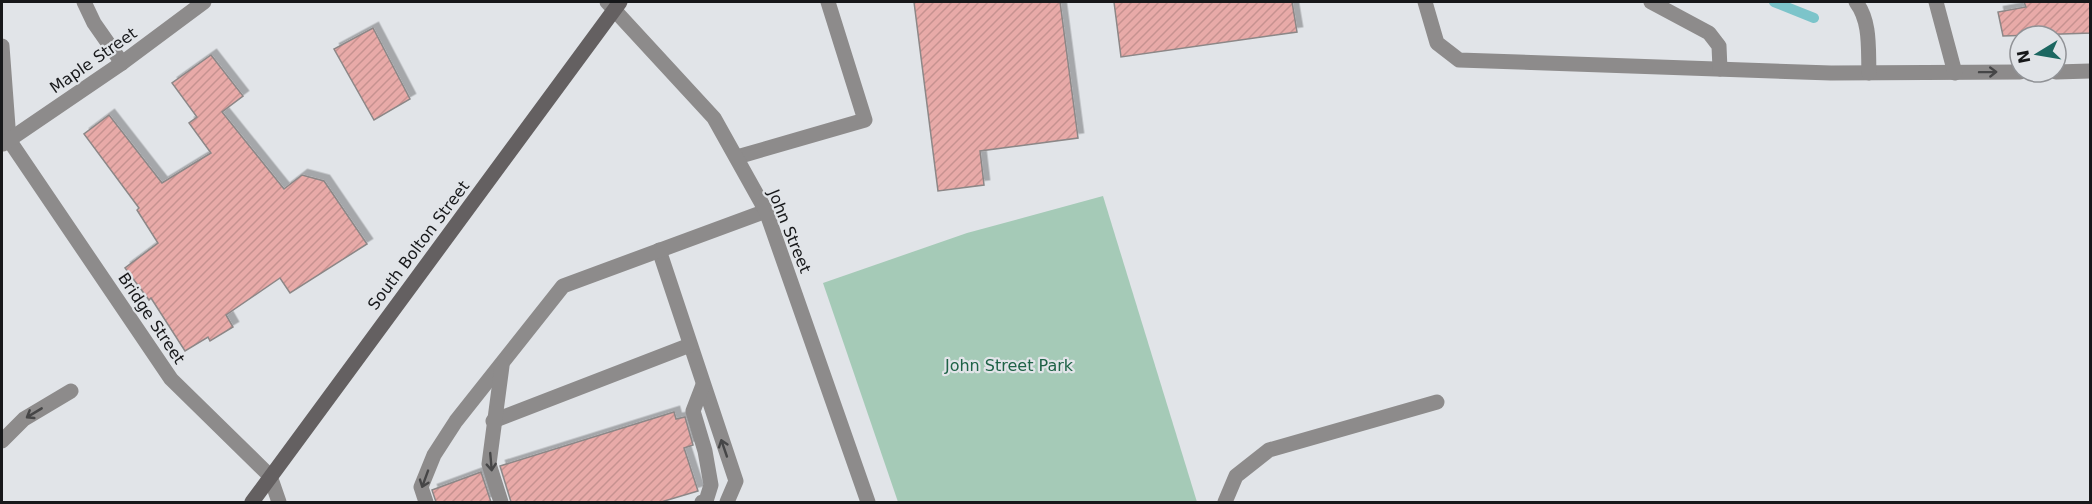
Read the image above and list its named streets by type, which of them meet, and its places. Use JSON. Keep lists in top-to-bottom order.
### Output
{
  "streets": {
    "main road": ["South Bolton Street"],
    "street": ["Maple Street", "John Street", "Bridge Street"]
  },
  "crossings": [
    ["Maple Street", "Bridge Street"],
    ["John Street", "South Bolton Street"],
    ["South Bolton Street", "Bridge Street"]
  ],
  "parks": ["John Street Park"],
  "north": "left"
}
